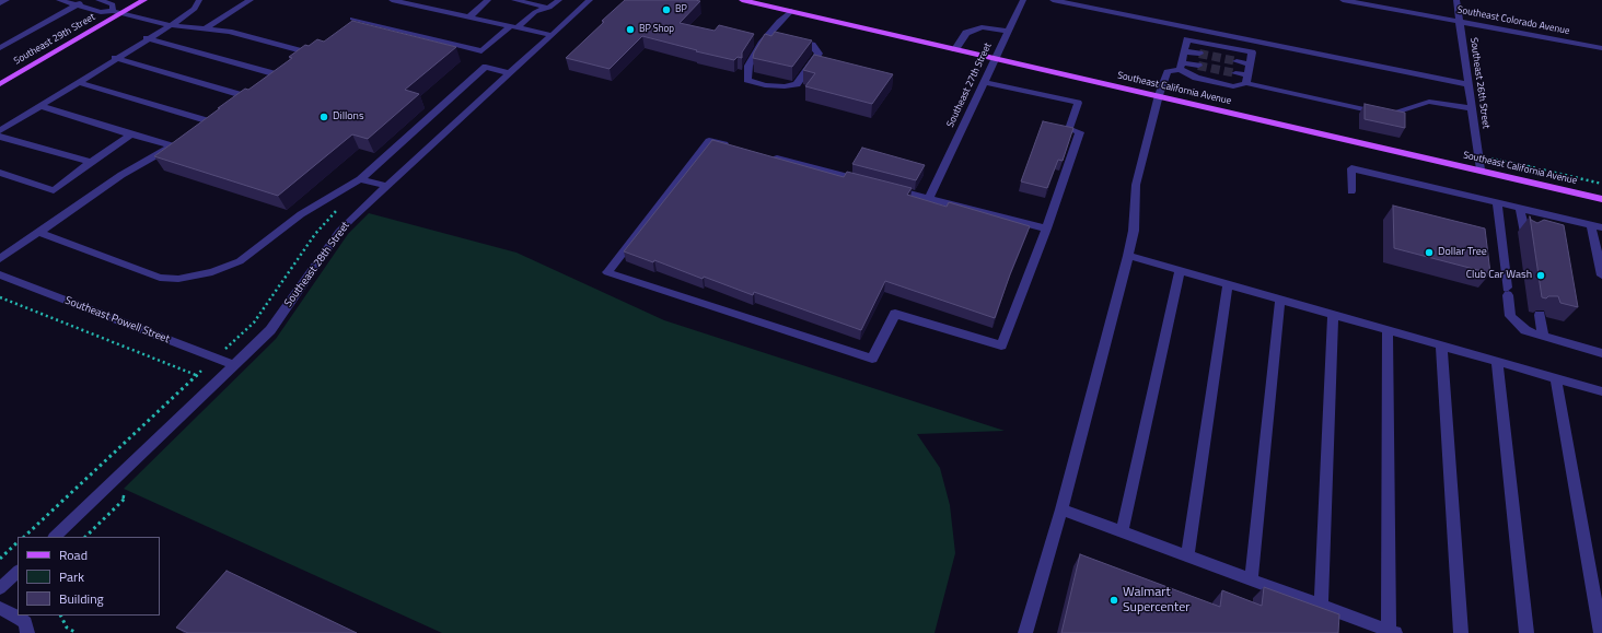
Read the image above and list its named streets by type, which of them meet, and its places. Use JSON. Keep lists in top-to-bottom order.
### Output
{
  "streets": {
    "main road": ["Southeast 29th Street", "Southeast California Avenue"],
    "street": [
      "Southeast Colorado Avenue",
      "Southeast 26th Street",
      "Southeast 27th Street",
      "Southeast 28th Street",
      "Southeast Powell Street"
    ]
  },
  "crossings": [
    ["Southeast Colorado Avenue", "Southeast 26th Street"],
    ["Southeast 26th Street", "Southeast California Avenue"],
    ["Southeast 27th Street", "Southeast California Avenue"],
    ["Southeast 28th Street", "Southeast Powell Street"]
  ],
  "places": [
    "BP",
    "BP Shop",
    "Dillons",
    "Dollar Tree",
    "Club Car Wash",
    "Walmart Supercenter"
  ],
  "legend": ["Road", "Park", "Building"]
}
